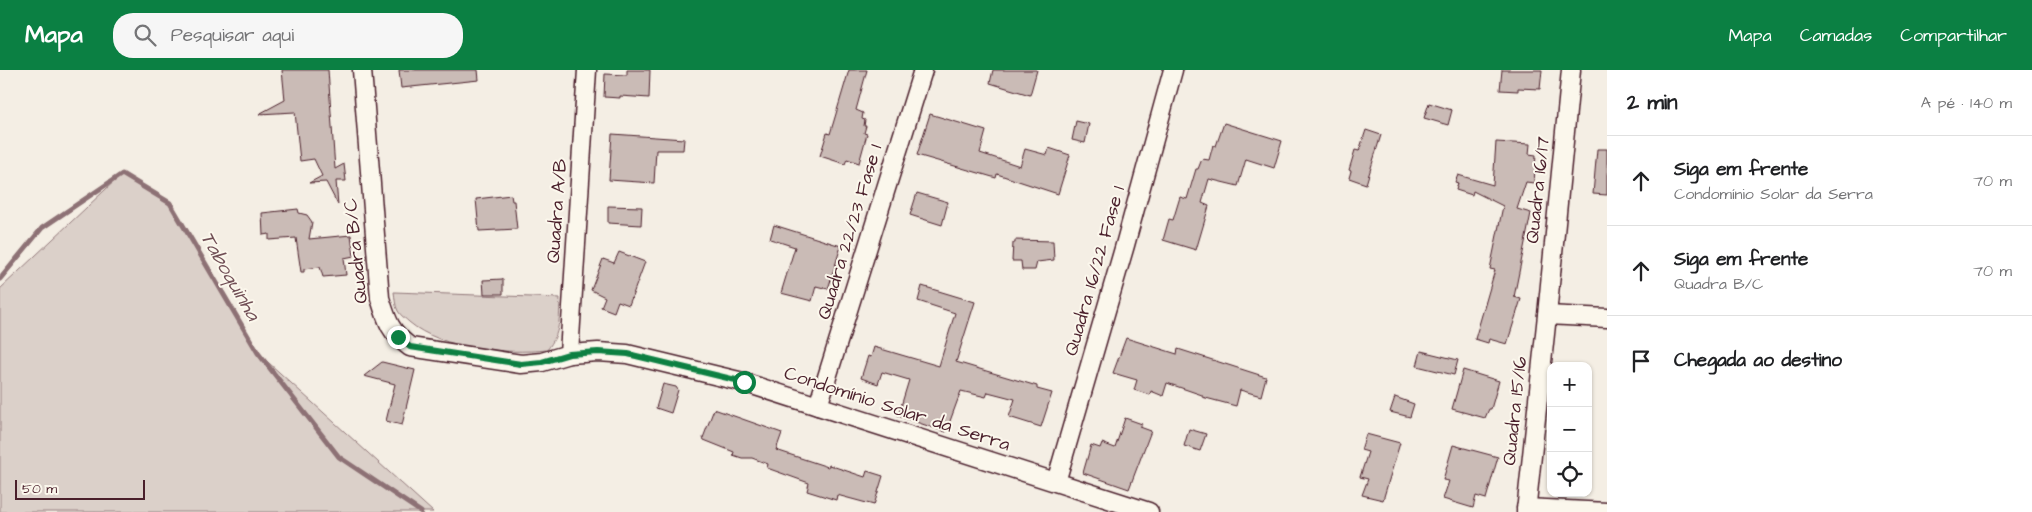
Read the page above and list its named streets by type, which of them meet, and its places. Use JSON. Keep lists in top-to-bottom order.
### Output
{
  "streets": {
    "street": [
      "Quadra 16/17",
      "Quadra A/B",
      "Quadra 22/23 Fase 1",
      "Quadra B/C",
      "Quadra 16/22 Fase 1",
      "Condomínio Solar da Serra",
      "Quadra 15/16"
    ]
  },
  "crossings": [
    ["Quadra 16/17", "Quadra 15/16"],
    ["Quadra A/B", "Quadra B/C"],
    ["Quadra A/B", "Condomínio Solar da Serra"],
    ["Quadra 22/23 Fase 1", "Condomínio Solar da Serra"],
    ["Quadra B/C", "Condomínio Solar da Serra"],
    ["Quadra 16/22 Fase 1", "Condomínio Solar da Serra"]
  ],
  "water": ["Taboquinha"],
  "scale_bar": "50 m",
  "page": {
    "header": "Mapa",
    "search": "Pesquisar aqui",
    "nav": ["Mapa", "Camadas", "Compartilhar"],
    "heading": ["2 min", "A pé · 140 m"],
    "list": [
      ["Siga em frente", "Condomínio Solar da Serra", "70 m"],
      ["Siga em frente", "Quadra B/C", "70 m"],
      "Chegada ao destino"
    ],
    "map_buttons": ["+", "−"],
    "scale": "50 m"
  }
}
